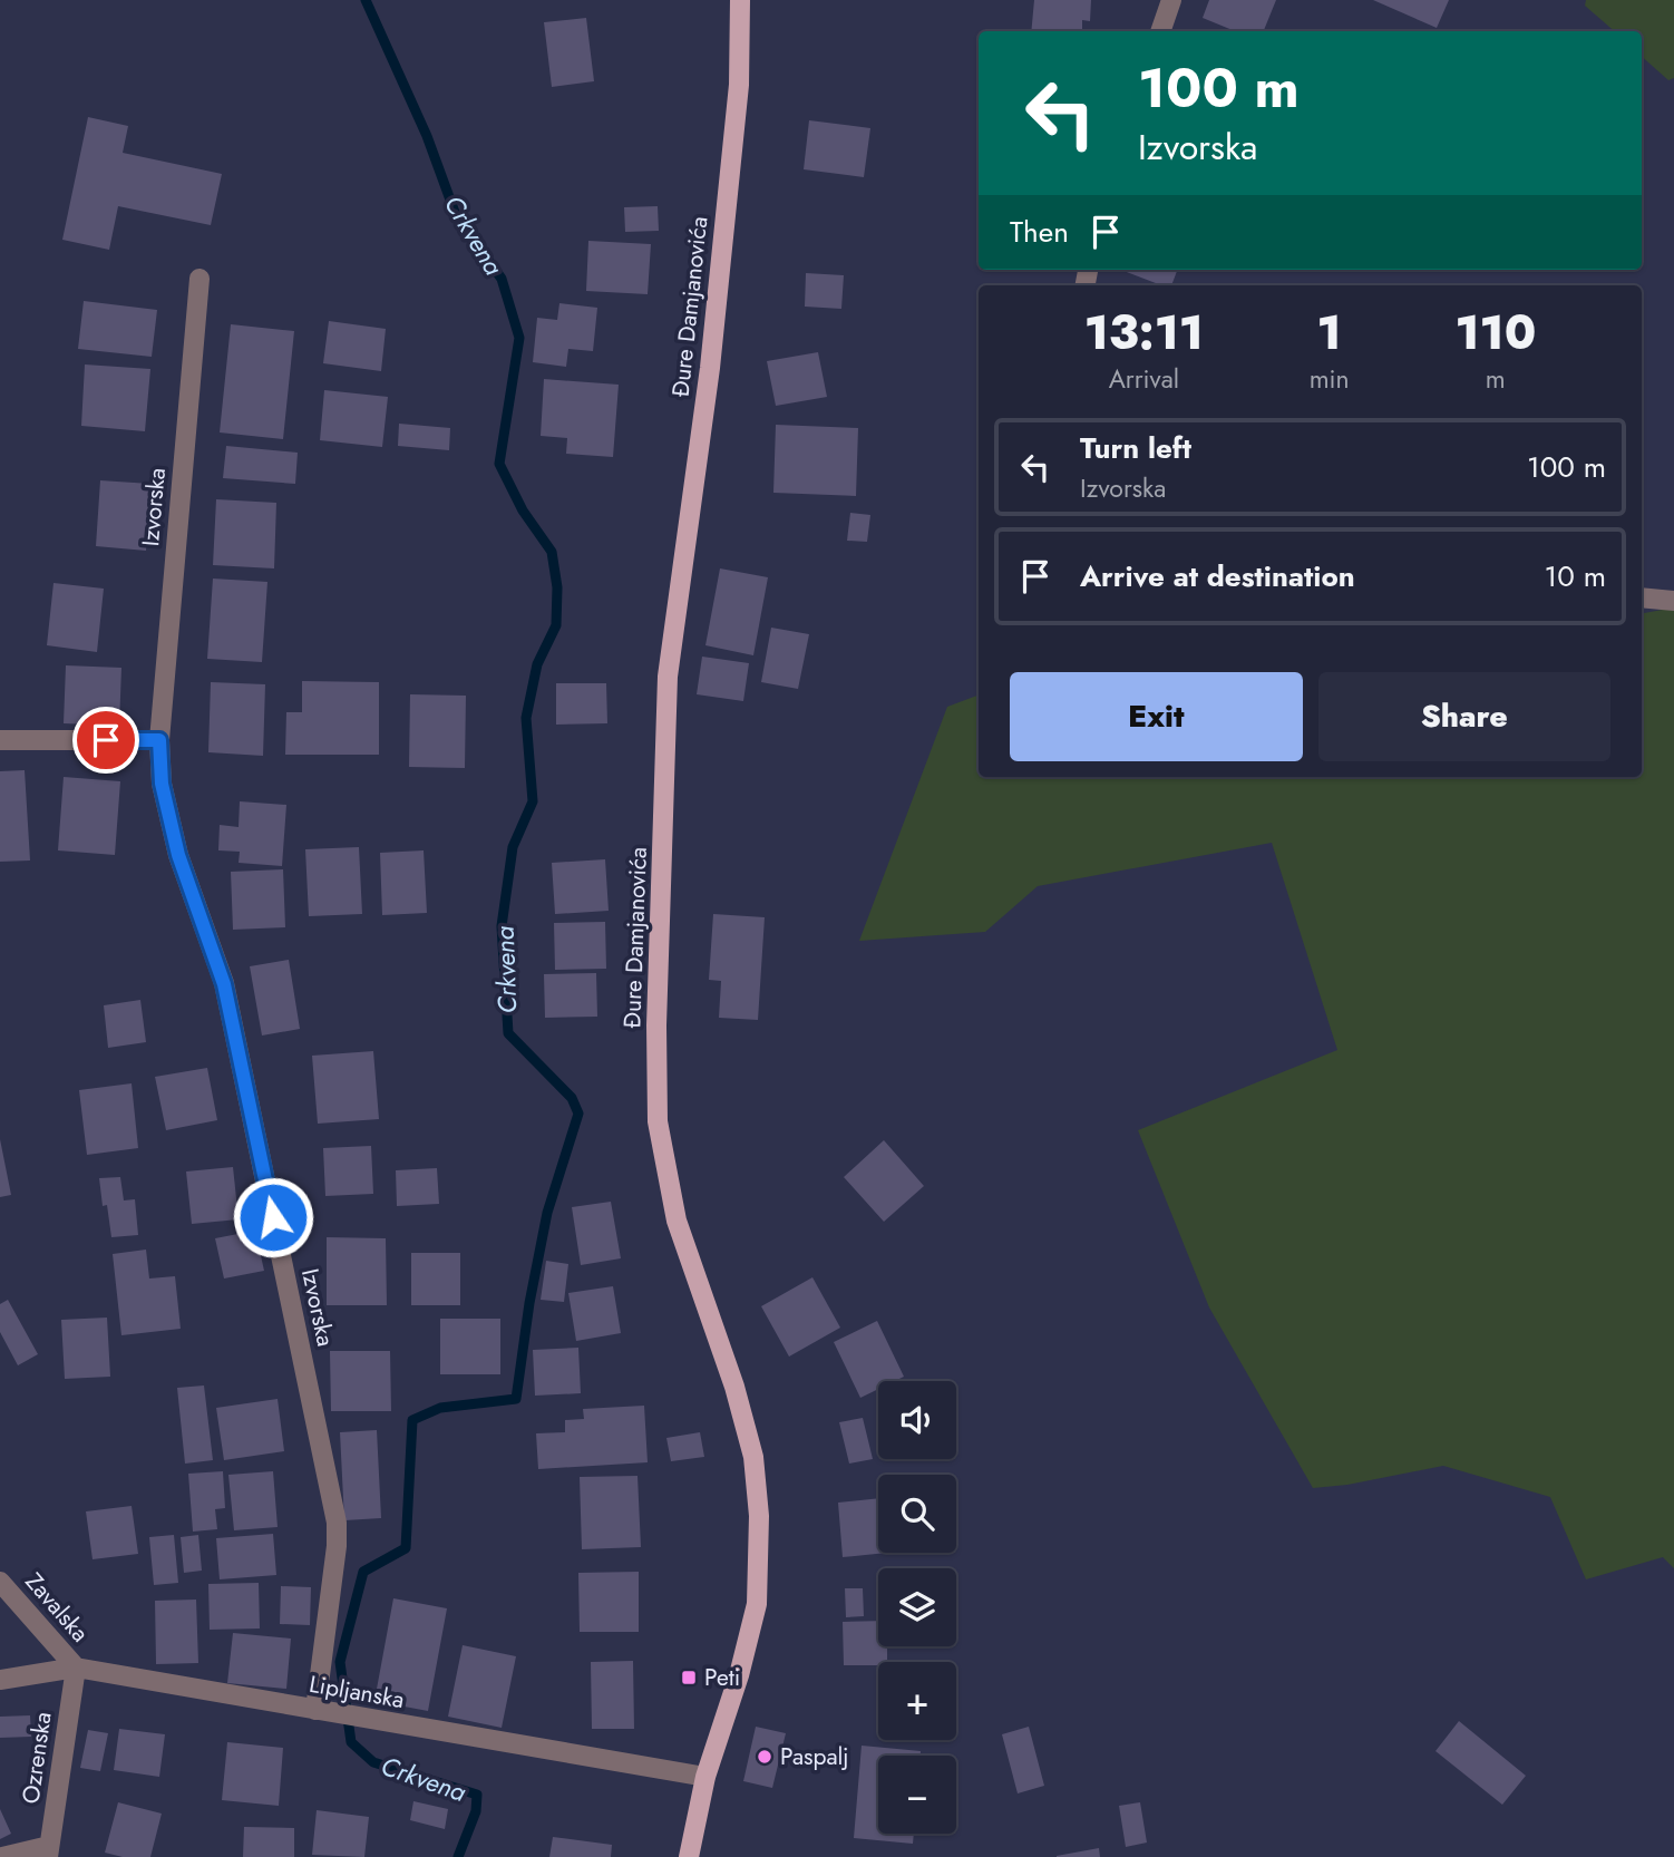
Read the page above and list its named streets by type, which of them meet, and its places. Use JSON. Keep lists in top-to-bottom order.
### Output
{
  "streets": {
    "main road": ["Đure Damjanovića"],
    "street": [
      "Izvorska",
      "Zavalska",
      "Lipljanska",
      "Ozrenska"
    ]
  },
  "crossings": [
    ["Đure Damjanovića", "Lipljanska"],
    ["Izvorska", "Lipljanska"],
    ["Zavalska", "Lipljanska"],
    ["Zavalska", "Ozrenska"],
    ["Lipljanska", "Ozrenska"]
  ],
  "water": ["Crkvena"],
  "places": {
    "transit": ["Peti"],
    "other": ["Paspalj"]
  },
  "page": {
    "turn": ["100 m", "Izvorska"],
    "then": "Then",
    "eta": [
      "13:11",
      "Arrival",
      "1",
      "min",
      "110",
      "m"
    ],
    "list": [
      {
        "name": "Turn left",
        "note": "Izvorska",
        "value": "100 m"
      },
      {
        "name": "Arrive at destination",
        "value": "10 m"
      }
    ],
    "buttons": ["Exit", "Share"],
    "map_buttons": ["+", "−"]
  }
}
